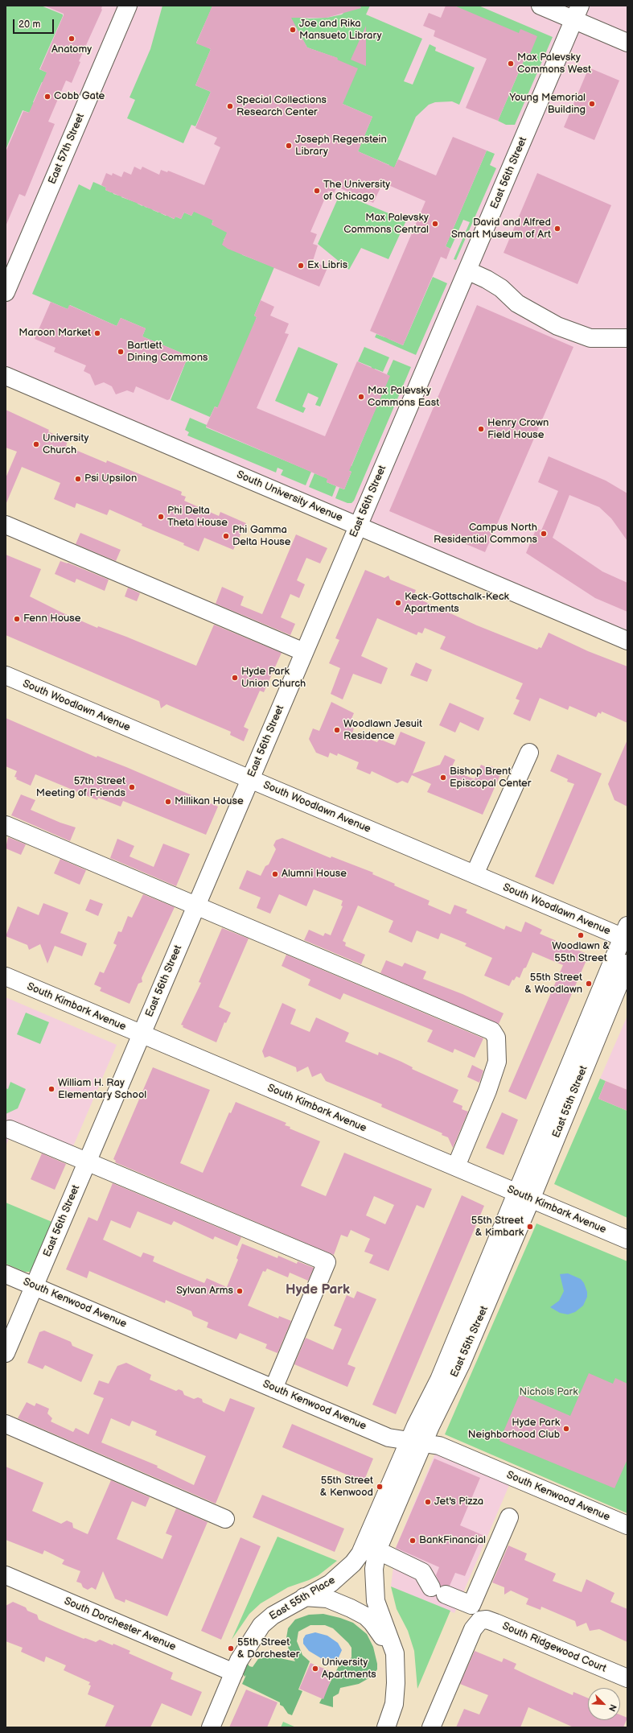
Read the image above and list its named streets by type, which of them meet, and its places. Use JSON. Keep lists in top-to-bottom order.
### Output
{
  "streets": {
    "street": [
      "East 57th Street",
      "East 56th Street",
      "South University Avenue",
      "South Woodlawn Avenue",
      "South Kimbark Avenue",
      "East 55th Street",
      "South Kenwood Avenue",
      "East 55th Place",
      "South Dorchester Avenue",
      "South Ridgewood Court"
    ]
  },
  "crossings": [
    ["East 56th Street", "South University Avenue"],
    ["East 56th Street", "South Woodlawn Avenue"],
    ["East 56th Street", "South Kimbark Avenue"],
    ["East 56th Street", "South Kenwood Avenue"],
    ["South Woodlawn Avenue", "East 55th Street"],
    ["South Kimbark Avenue", "East 55th Street"],
    ["East 55th Street", "South Kenwood Avenue"],
    ["East 55th Street", "East 55th Place"],
    ["East 55th Place", "South Dorchester Avenue"]
  ],
  "districts": ["Hyde Park"],
  "parks": ["Nichols Park"],
  "places": [
    "Joe and Rika Mansueto Library",
    "Anatomy",
    "Max Palevsky Commons West",
    "Cobb Gate",
    "Young Memorial Building",
    "Special Collections Research Center",
    "Joseph Regenstein Library",
    "The University of Chicago",
    "Max Palevsky Commons Central",
    "David and Alfred Smart Museum of Art",
    "Ex Libris",
    "Maroon Market",
    "Bartlett Dining Commons",
    "Max Palevsky Commons East",
    "Henry Crown Field House",
    "University Church",
    "Psi Upsilon",
    "Phi Delta Theta House",
    "Campus North Residential Commons",
    "Phi Gamma Delta House",
    "Keck-Gottschalk-Keck Apartments",
    "Fenn House",
    "Hyde Park Union Church",
    "Woodlawn Jesuit Residence",
    "Bishop Brent Episcopal Center",
    "57th Street Meeting of Friends",
    "Millikan House",
    "Alumni House",
    "Woodlawn & 55th Street",
    "55th Street & Woodlawn",
    "William H. Ray Elementary School",
    "55th Street & Kimbark",
    "Sylvan Arms",
    "Hyde Park Neighborhood Club",
    "55th Street & Kenwood",
    "Jet's Pizza",
    "BankFinancial",
    "55th Street & Dorchester",
    "University Apartments"
  ],
  "scale_bar": "20 m",
  "north": "bottom right"
}
